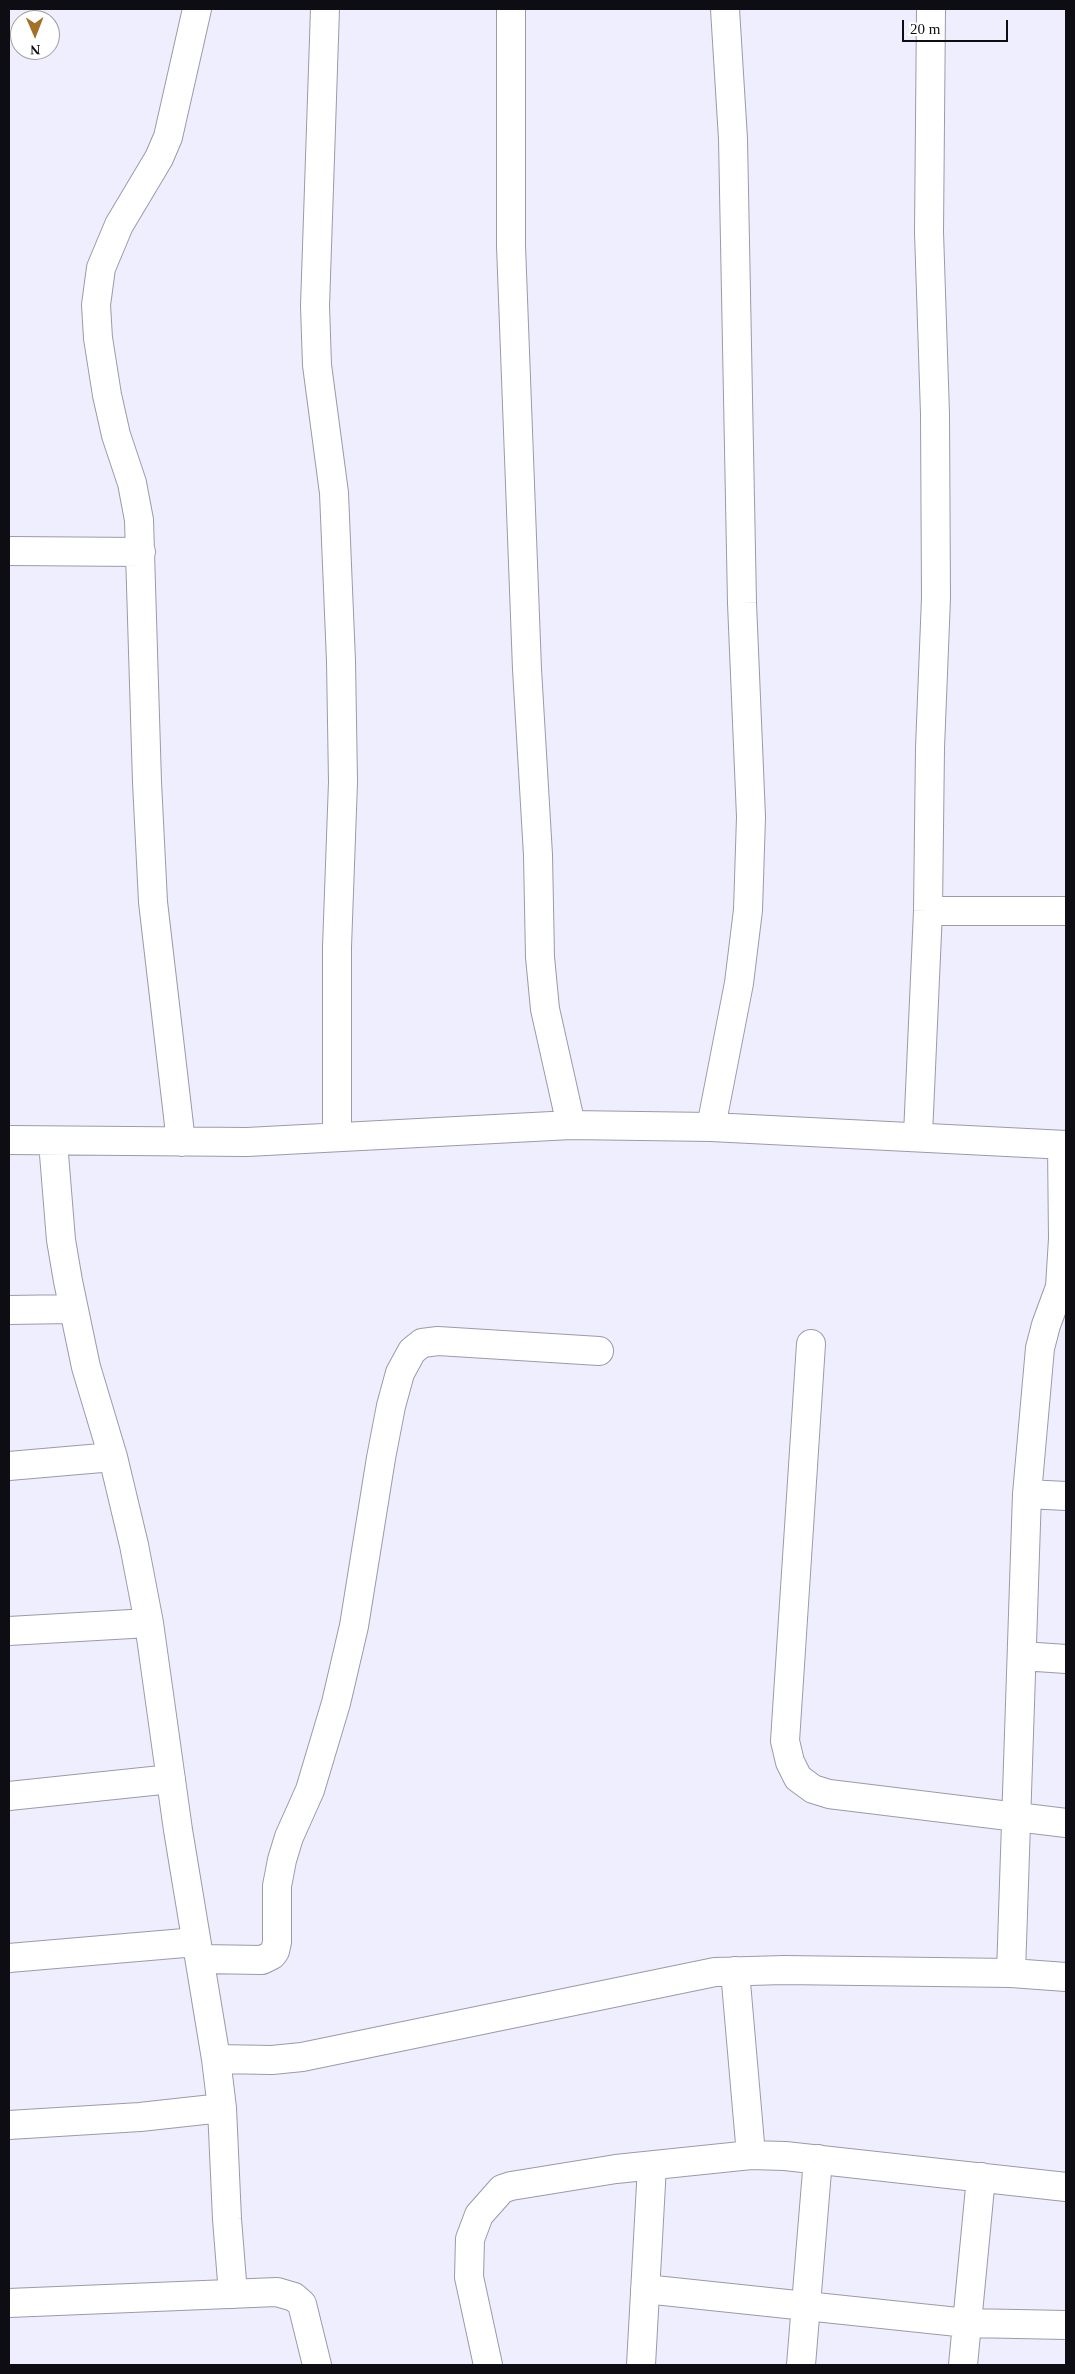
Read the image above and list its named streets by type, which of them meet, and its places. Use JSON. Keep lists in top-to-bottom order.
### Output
{
  "scale_bar": "20 m",
  "north": "bottom"
}
